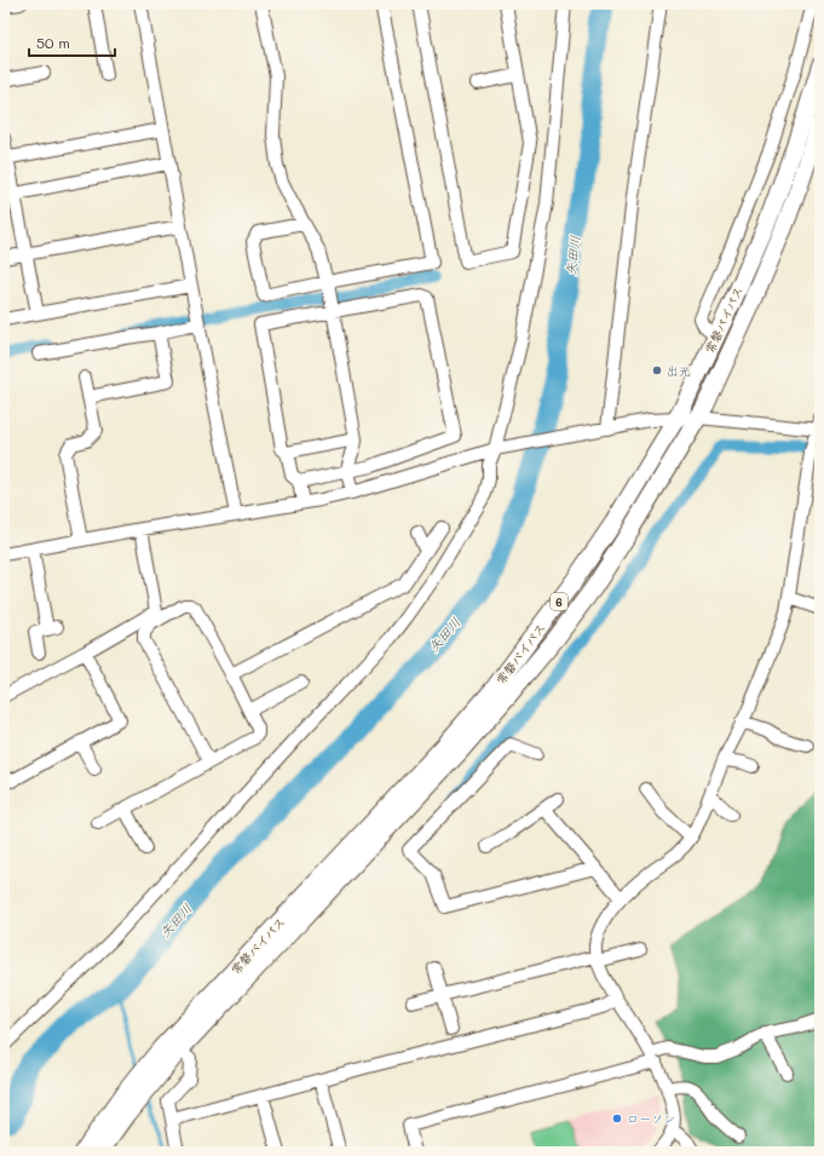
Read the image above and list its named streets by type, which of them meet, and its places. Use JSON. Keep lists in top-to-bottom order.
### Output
{
  "streets": {
    "highway": ["常磐バイパス", "6"]
  },
  "water": ["矢田川"],
  "places": ["出光", "ローソン"],
  "scale_bar": "50 m"
}
